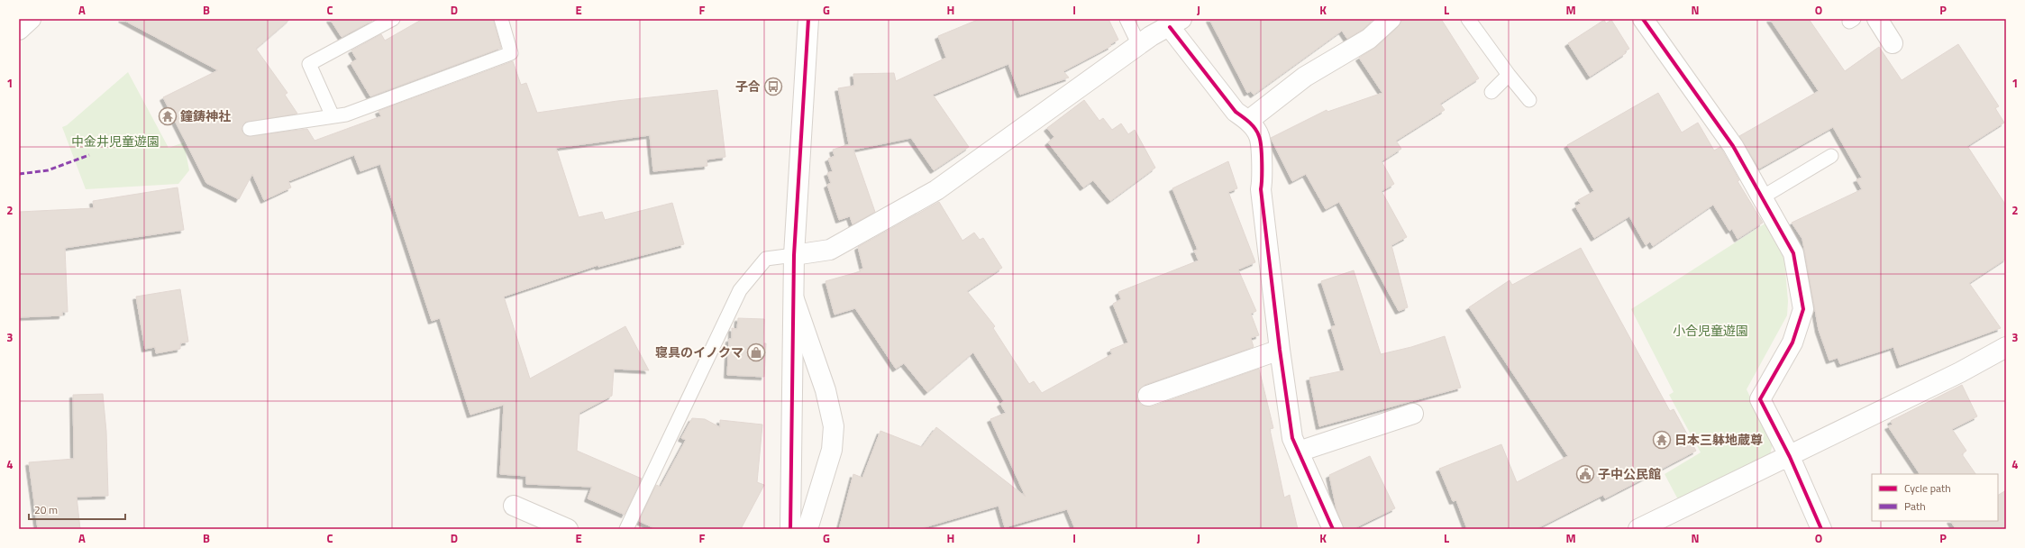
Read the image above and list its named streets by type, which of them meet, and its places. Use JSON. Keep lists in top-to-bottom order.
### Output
{
  "parks": ["中金井児童遊園", "小合児童遊園"],
  "places": {
    "bus stop": ["子合"],
    "temple": ["鐘鋳神社", "日本三躰地蔵尊"],
    "shop": ["寝具のイノクマ"],
    "public building": ["子中公民館"]
  },
  "legend": ["Cycle path", "Path"],
  "scale_bar": "20 m",
  "grid": {
    "columns": [
      "A",
      "B",
      "C",
      "D",
      "E",
      "F",
      "G",
      "H",
      "I",
      "J",
      "K",
      "L",
      "M",
      "N",
      "O",
      "P"
    ],
    "rows": [
      "1",
      "2",
      "3",
      "4"
    ]
  }
}
